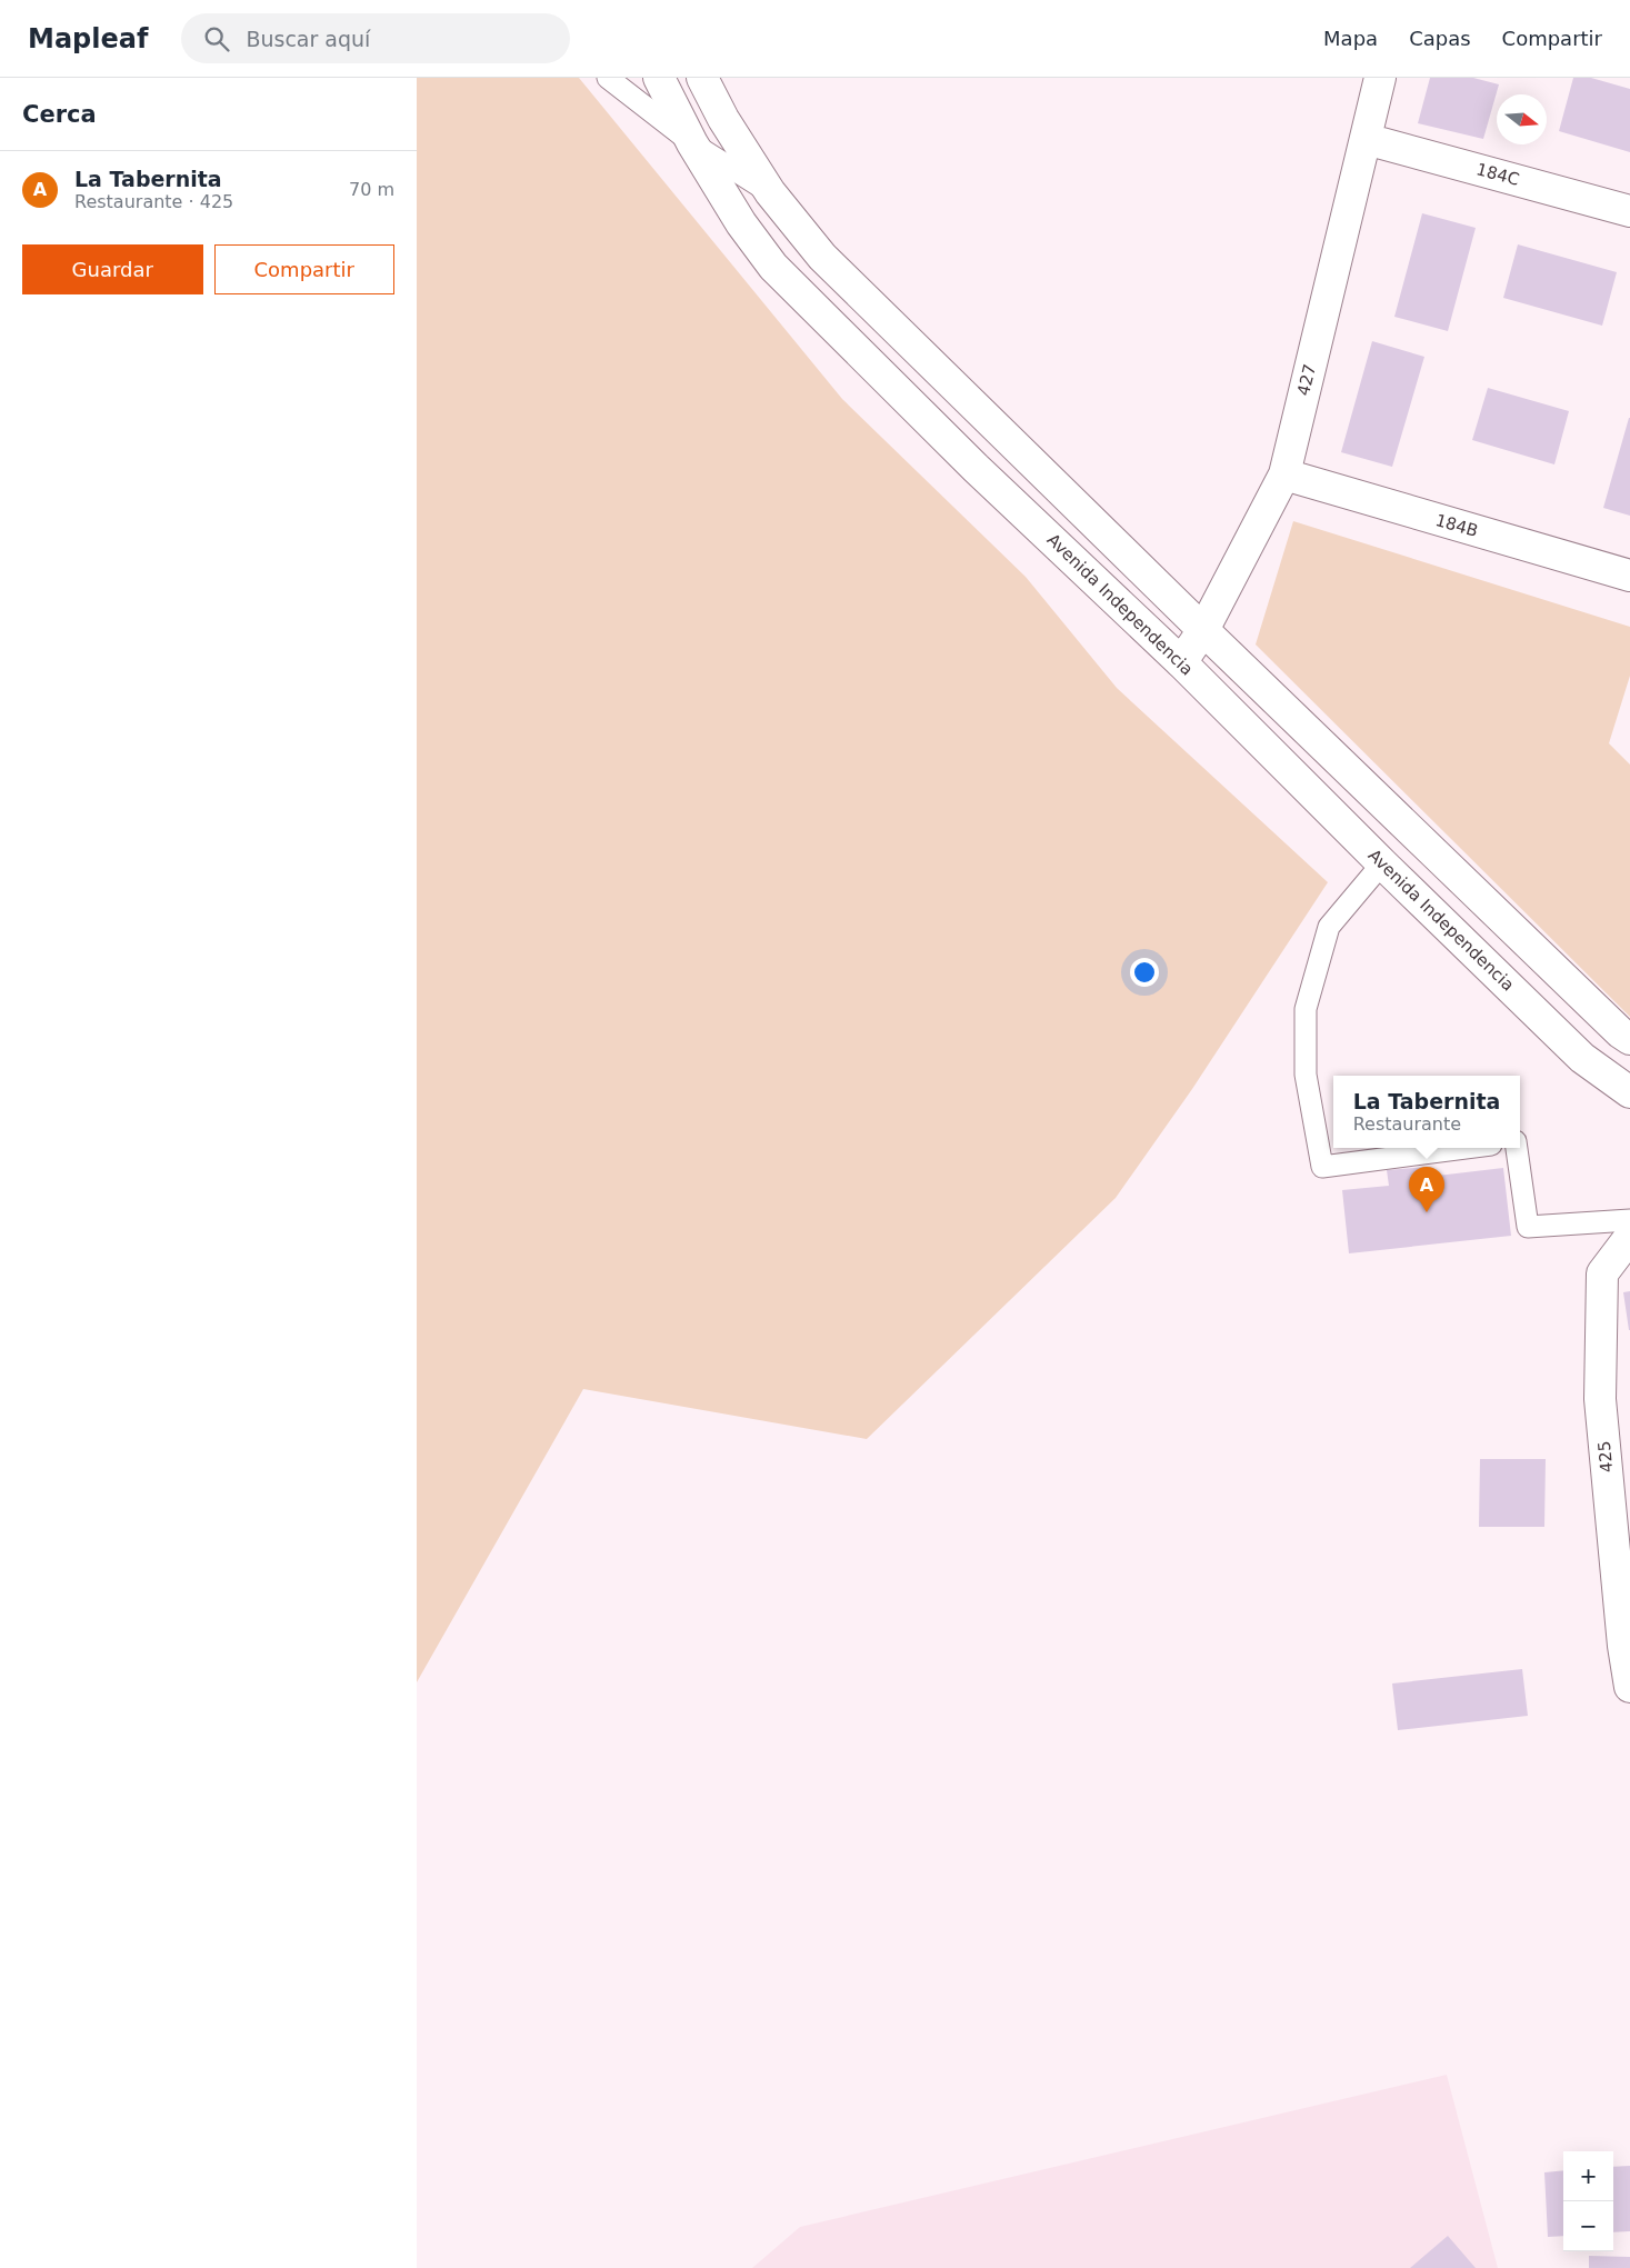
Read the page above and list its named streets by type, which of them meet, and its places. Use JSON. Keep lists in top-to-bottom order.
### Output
{
  "streets": {
    "main road": [
      "184C",
      "427",
      "184B",
      "Avenida Independencia",
      "425"
    ]
  },
  "crossings": [
    ["184C", "427"],
    ["427", "184B"],
    ["427", "Avenida Independencia"]
  ],
  "north": "right",
  "page": {
    "header": "Mapleaf",
    "search": "Buscar aquí",
    "nav": ["Mapa", "Capas", "Compartir"],
    "heading": "Cerca",
    "list": [
      {
        "mark": "A",
        "name": "La Tabernita",
        "note": "Restaurante · 425",
        "value": "70 m"
      }
    ],
    "buttons": ["Guardar", "Compartir"],
    "popup": ["La Tabernita", "Restaurante"],
    "pins": "A",
    "map_buttons": ["+", "−"]
  }
}
